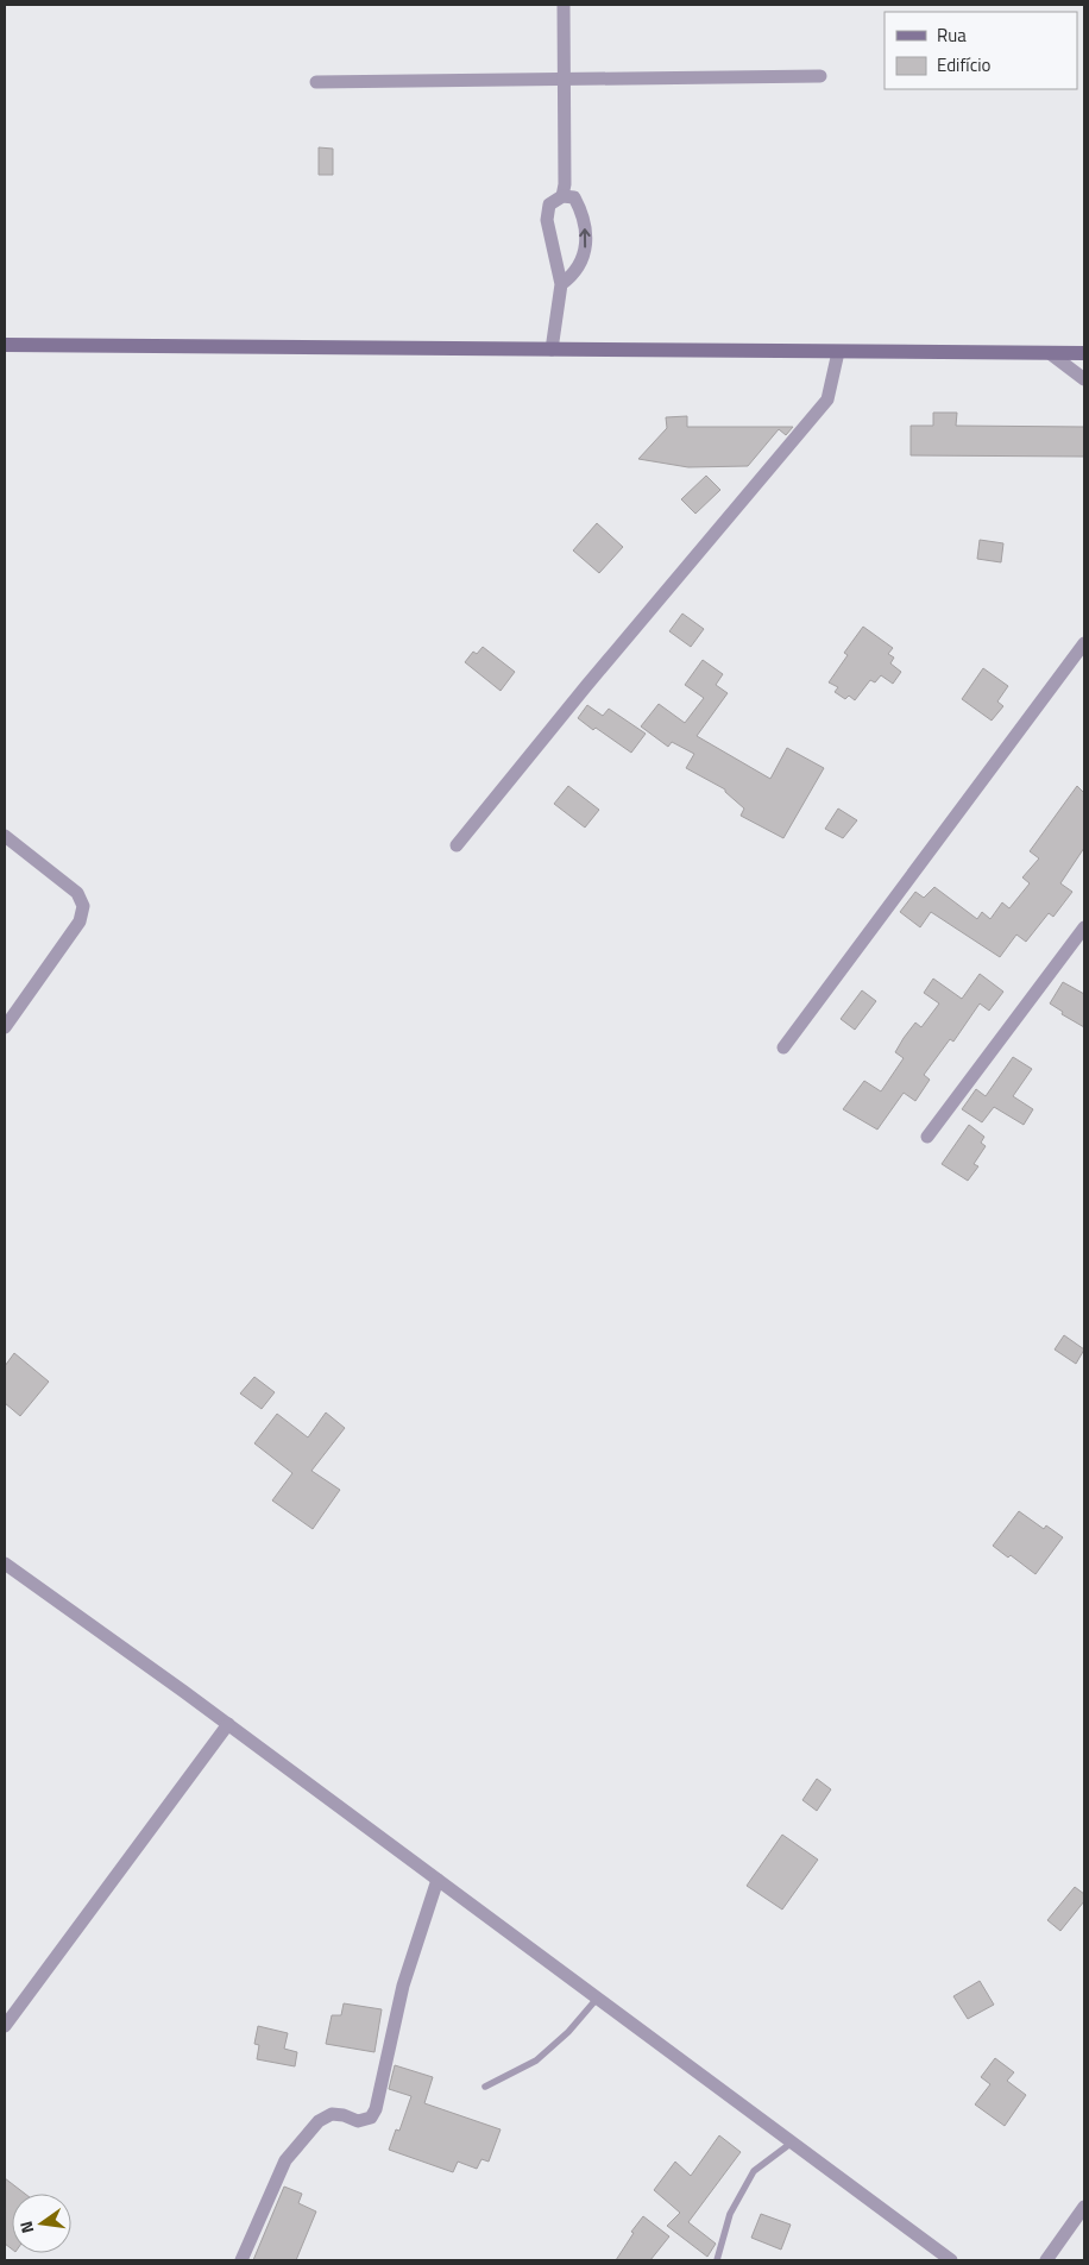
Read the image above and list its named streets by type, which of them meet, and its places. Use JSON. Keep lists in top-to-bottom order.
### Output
{
  "legend": ["Rua", "Edifício"],
  "north": "left"
}
